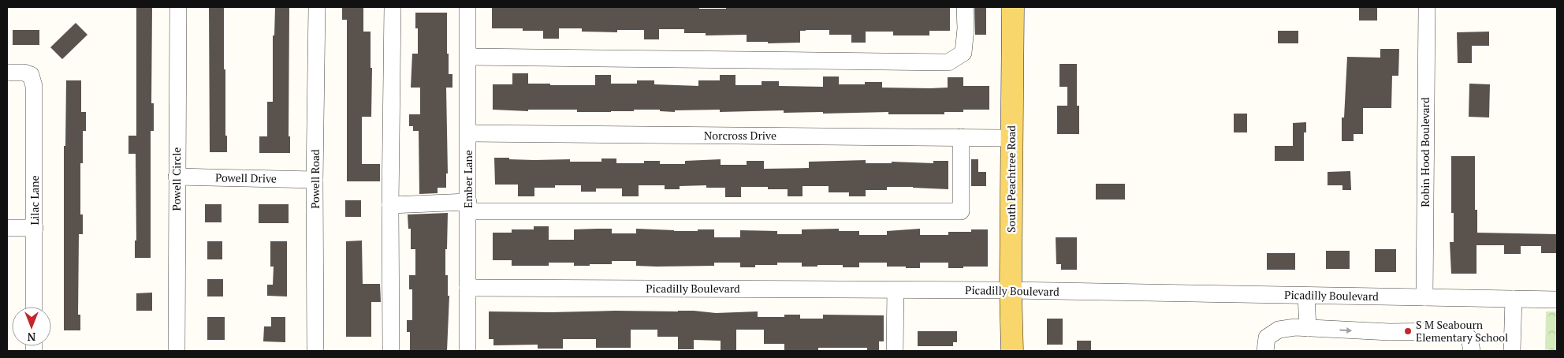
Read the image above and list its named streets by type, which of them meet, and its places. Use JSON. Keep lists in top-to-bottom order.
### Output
{
  "streets": {
    "main road": ["South Peachtree Road"],
    "street": [
      "Norcross Drive",
      "Robin Hood Boulevard",
      "Powell Drive",
      "Powell Circle",
      "Powell Road",
      "Ember Lane",
      "Lilac Lane",
      "Picadilly Boulevard"
    ]
  },
  "crossings": [
    ["Norcross Drive", "Ember Lane"],
    ["Norcross Drive", "South Peachtree Road"],
    ["Robin Hood Boulevard", "Picadilly Boulevard"],
    ["Powell Drive", "Powell Circle"],
    ["Powell Drive", "Powell Road"],
    ["Ember Lane", "Picadilly Boulevard"],
    ["South Peachtree Road", "Picadilly Boulevard"]
  ],
  "places": ["S M Seabourn Elementary School"],
  "north": "bottom"
}
